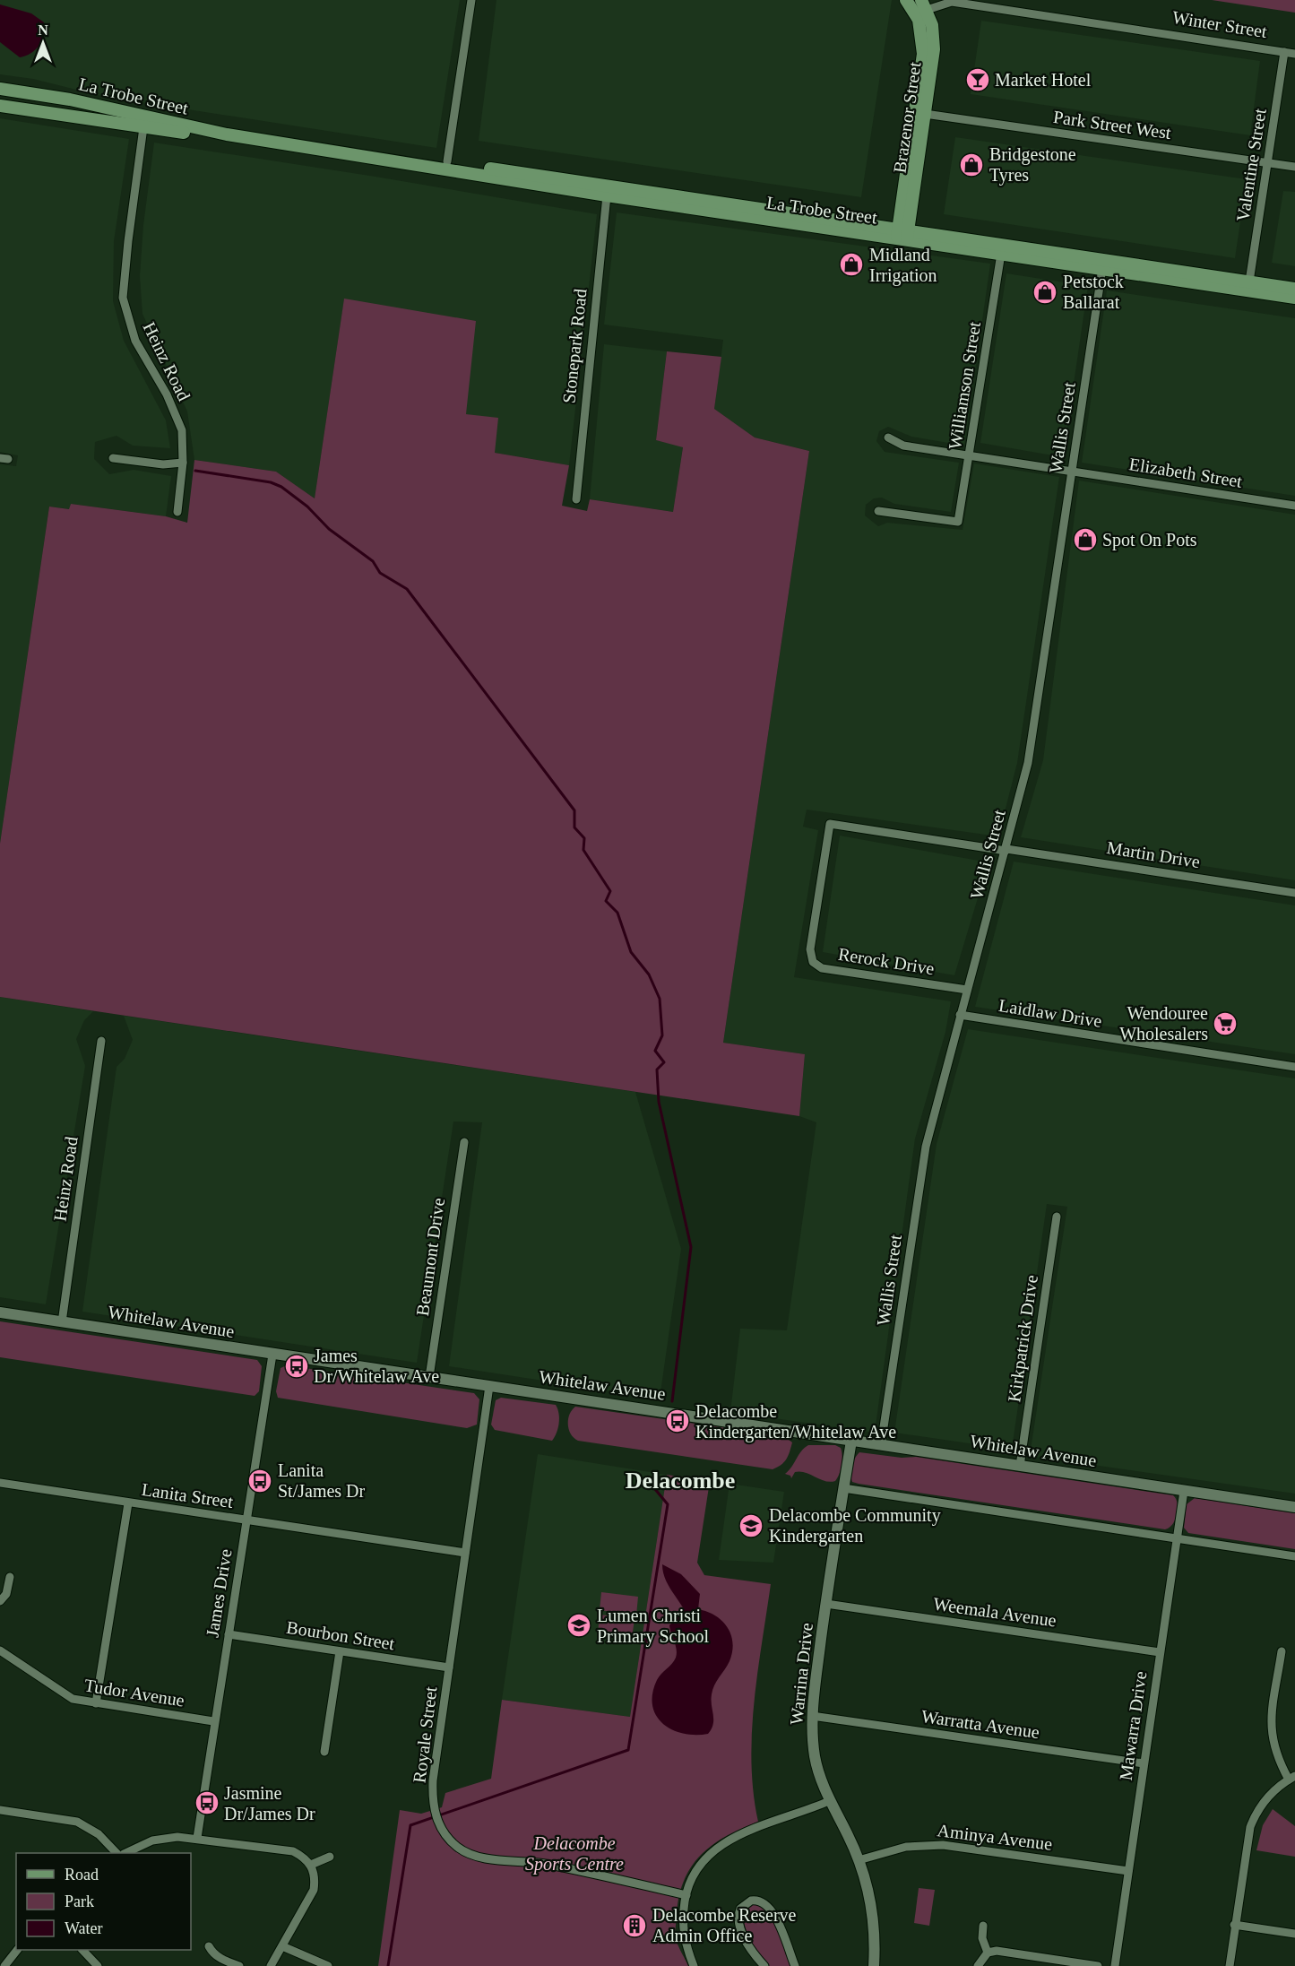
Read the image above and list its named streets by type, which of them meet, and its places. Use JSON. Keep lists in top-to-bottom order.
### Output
{
  "streets": {
    "main road": ["La Trobe Street", "Brazenor Street"],
    "street": [
      "Winter Street",
      "Park Street West",
      "Valentine Street",
      "Stonepark Road",
      "Heinz Road",
      "Williamson Street",
      "Wallis Street",
      "Elizabeth Street",
      "Martin Drive",
      "Rerock Drive",
      "Laidlaw Drive",
      "Beaumont Drive",
      "Whitelaw Avenue",
      "Kirkpatrick Drive",
      "Lanita Street",
      "James Drive",
      "Weemala Avenue",
      "Bourbon Street",
      "Warrina Drive",
      "Tudor Avenue",
      "Warratta Avenue",
      "Mawarra Drive",
      "Royale Street",
      "Aminya Avenue"
    ]
  },
  "crossings": [
    ["Winter Street", "Brazenor Street"],
    ["Winter Street", "Valentine Street"],
    ["La Trobe Street", "Brazenor Street"],
    ["La Trobe Street", "Valentine Street"],
    ["La Trobe Street", "Stonepark Road"],
    ["La Trobe Street", "Heinz Road"],
    ["La Trobe Street", "Williamson Street"],
    ["La Trobe Street", "Wallis Street"],
    ["Brazenor Street", "Park Street West"],
    ["Park Street West", "Valentine Street"],
    ["Heinz Road", "Whitelaw Avenue"],
    ["Williamson Street", "Elizabeth Street"],
    ["Wallis Street", "Elizabeth Street"],
    ["Wallis Street", "Martin Drive"],
    ["Wallis Street", "Rerock Drive"],
    ["Wallis Street", "Laidlaw Drive"],
    ["Wallis Street", "Whitelaw Avenue"],
    ["Martin Drive", "Rerock Drive"],
    ["Beaumont Drive", "Whitelaw Avenue"],
    ["Whitelaw Avenue", "Kirkpatrick Drive"],
    ["Whitelaw Avenue", "James Drive"],
    ["Whitelaw Avenue", "Warrina Drive"],
    ["Whitelaw Avenue", "Mawarra Drive"],
    ["Whitelaw Avenue", "Royale Street"],
    ["Lanita Street", "James Drive"],
    ["Lanita Street", "Royale Street"],
    ["James Drive", "Bourbon Street"],
    ["James Drive", "Tudor Avenue"],
    ["Weemala Avenue", "Warrina Drive"],
    ["Weemala Avenue", "Mawarra Drive"],
    ["Bourbon Street", "Royale Street"],
    ["Warrina Drive", "Warratta Avenue"],
    ["Warrina Drive", "Aminya Avenue"],
    ["Warratta Avenue", "Mawarra Drive"],
    ["Mawarra Drive", "Aminya Avenue"]
  ],
  "districts": ["Delacombe"],
  "parks": ["Delacombe Sports Centre"],
  "places": {
    "bar": ["Market Hotel"],
    "shop": [
      "Bridgestone Tyres",
      "Midland Irrigation",
      "Petstock Ballarat",
      "Spot On Pots"
    ],
    "supermarket": ["Wendouree Wholesalers"],
    "bus stop": [
      "James Dr/Whitelaw Ave",
      "Delacombe Kindergarten/Whitelaw Ave",
      "Lanita St/James Dr",
      "Jasmine Dr/James Dr"
    ],
    "school or university": ["Delacombe Community Kindergarten", "Lumen Christi Primary School"],
    "building": ["Delacombe Reserve Admin Office"]
  },
  "legend": ["Road", "Park", "Water"],
  "north": "top"
}
